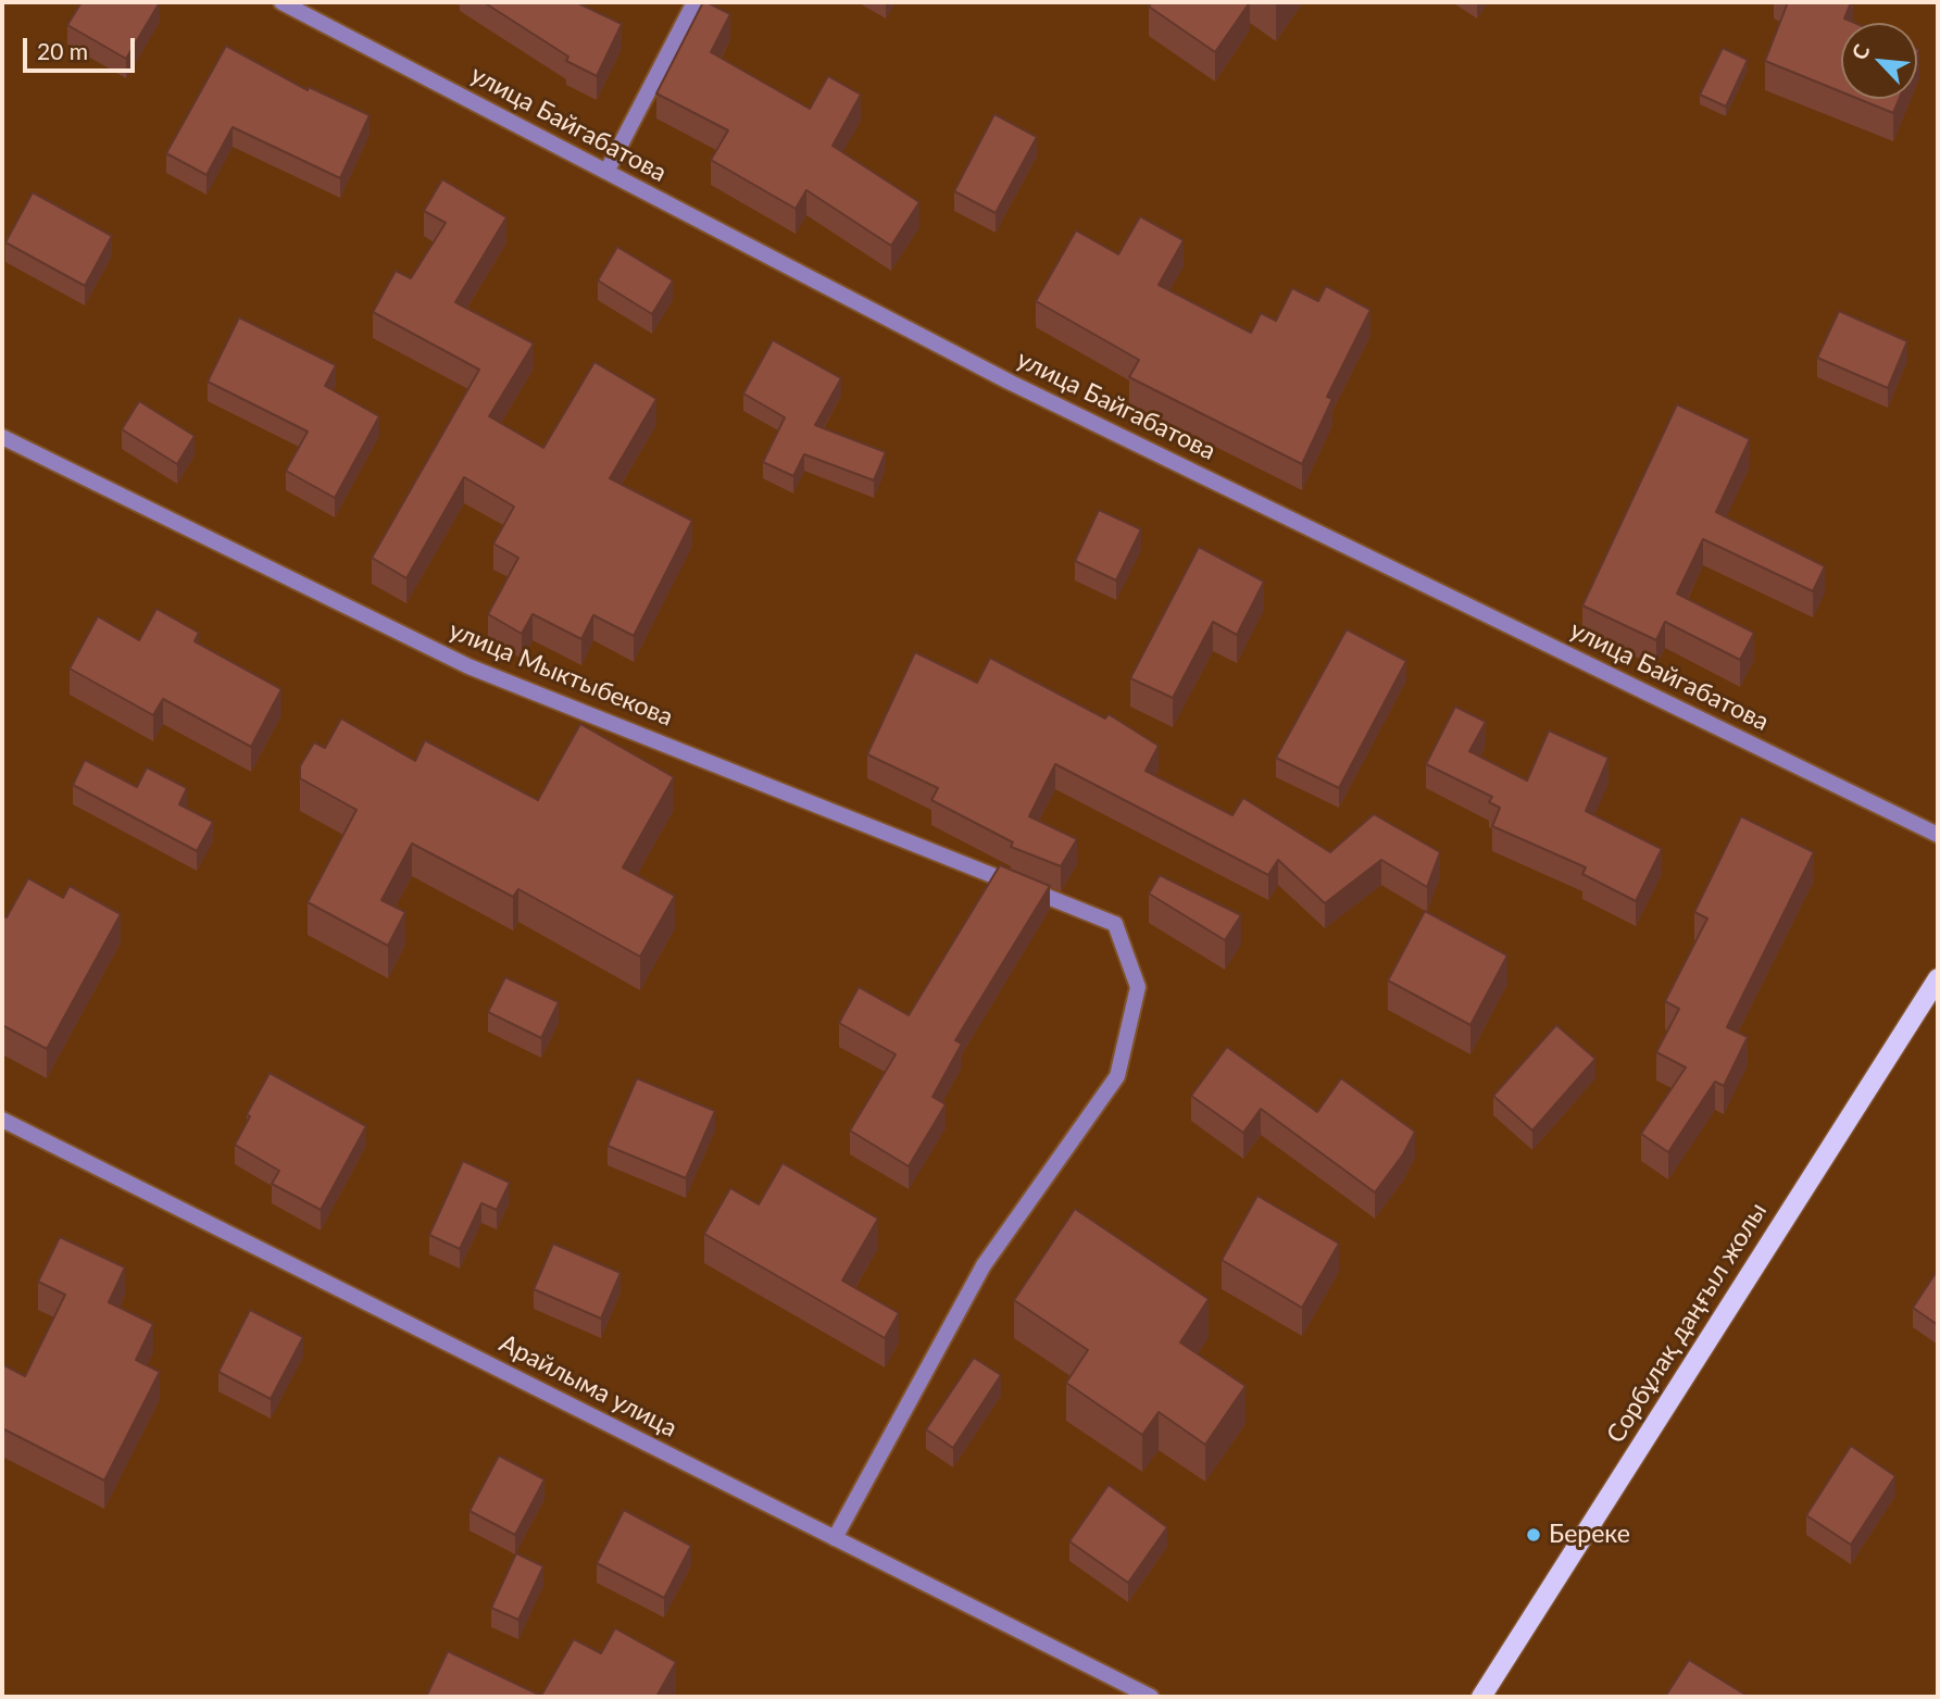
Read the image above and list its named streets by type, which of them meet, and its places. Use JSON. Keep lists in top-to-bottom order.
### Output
{
  "streets": {
    "main road": ["Сорбұлақ даңғыл жолы"],
    "street": ["улица Байгабатова", "улица Мыктыбекова", "Арайлыма улица"]
  },
  "crossings": [
    ["улица Мыктыбекова", "Арайлыма улица"]
  ],
  "places": ["Береке"],
  "scale_bar": "20 m",
  "north": "top left"
}
